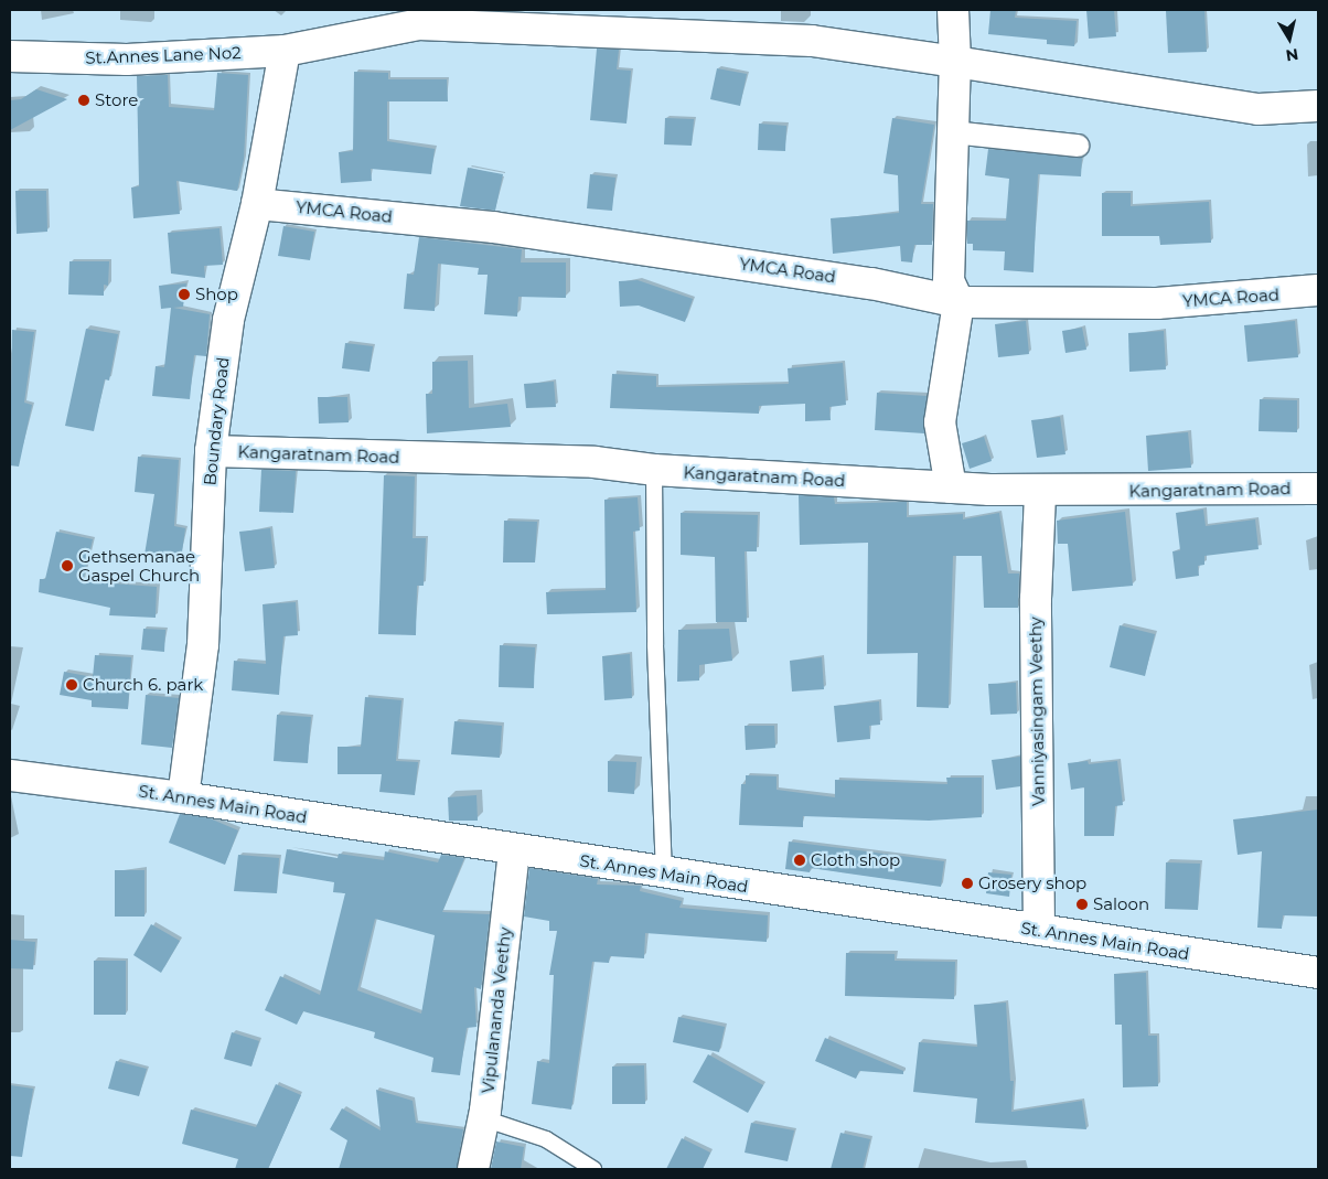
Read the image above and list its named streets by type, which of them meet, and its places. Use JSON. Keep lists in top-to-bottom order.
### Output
{
  "streets": {
    "street": [
      "St.Annes Lane No2",
      "YMCA Road",
      "Boundary Road",
      "Kangaratnam Road",
      "Vanniyasingam Veethy",
      "St. Annes Main Road",
      "Vipulananda Veethy"
    ]
  },
  "crossings": [
    ["St.Annes Lane No2", "Boundary Road"],
    ["YMCA Road", "Boundary Road"],
    ["Boundary Road", "Kangaratnam Road"],
    ["Boundary Road", "St. Annes Main Road"],
    ["Kangaratnam Road", "Vanniyasingam Veethy"],
    ["Vanniyasingam Veethy", "St. Annes Main Road"],
    ["St. Annes Main Road", "Vipulananda Veethy"]
  ],
  "places": [
    "Store",
    "Shop",
    "Gethsemanae Gaspel Church",
    "Church 6. park",
    "Cloth shop",
    "Grosery shop",
    "Saloon"
  ],
  "north": "bottom"
}
